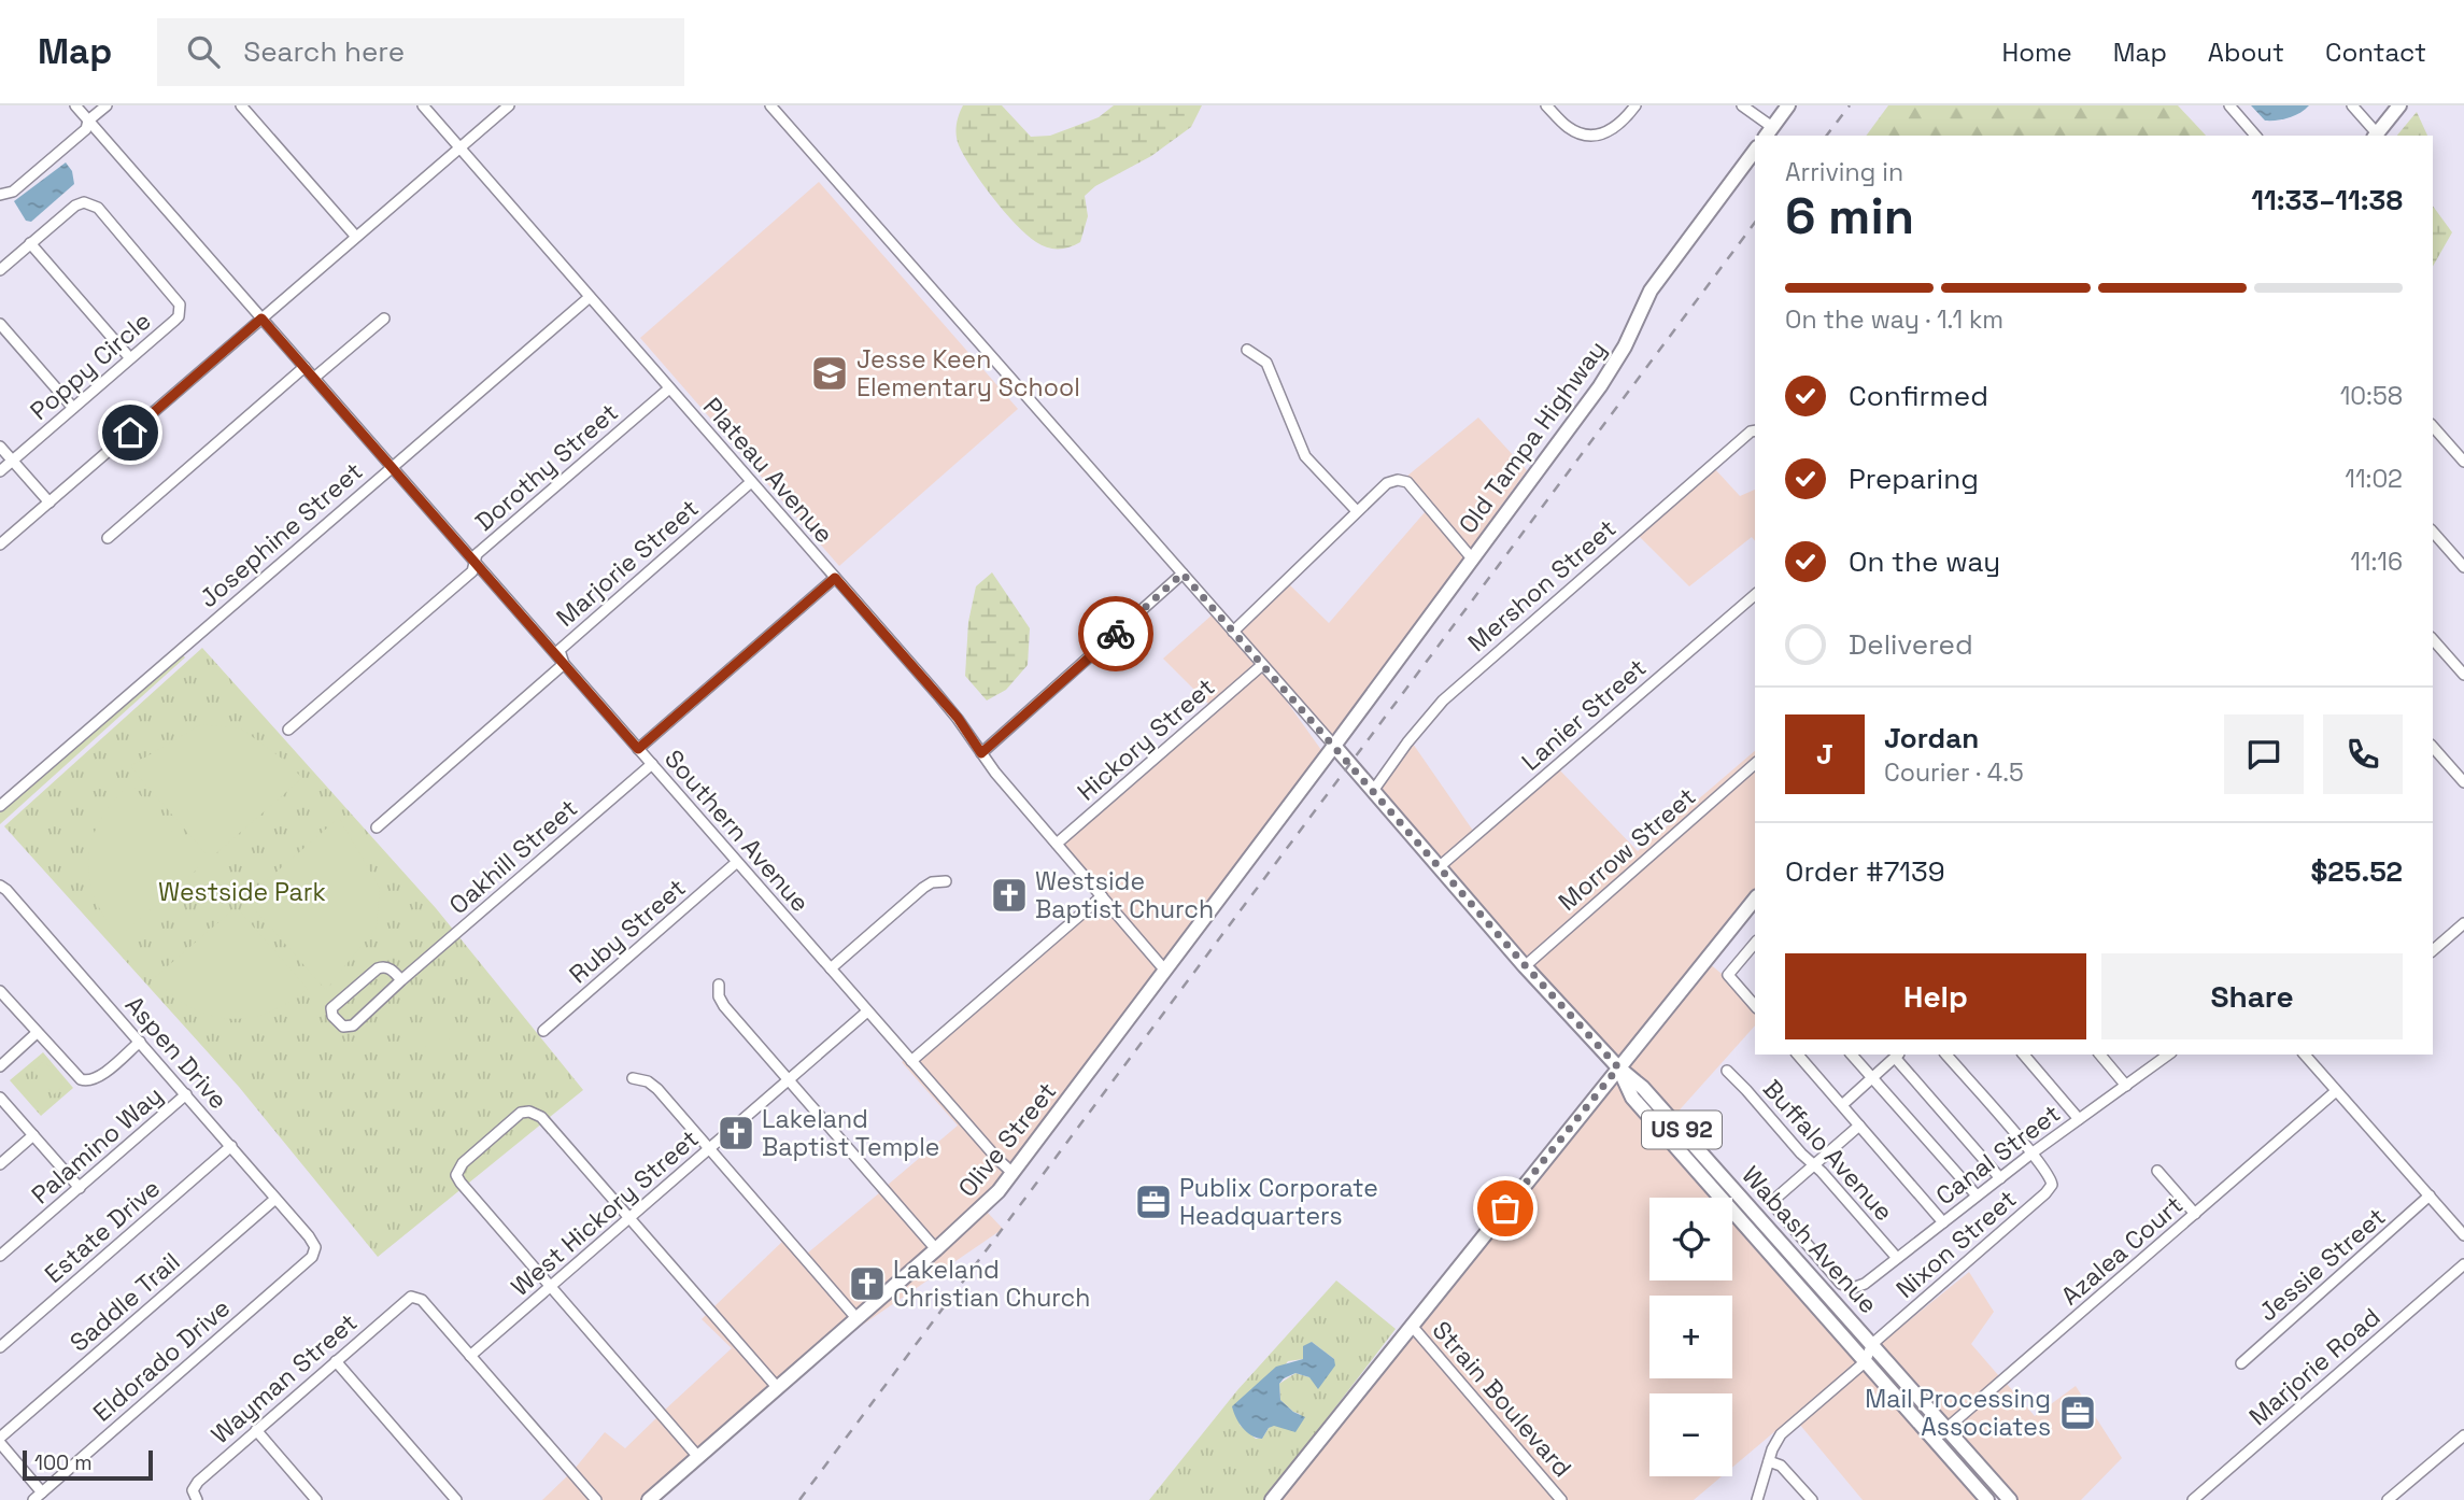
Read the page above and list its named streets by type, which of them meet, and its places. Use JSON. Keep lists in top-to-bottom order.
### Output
{
  "streets": {
    "main road": [
      "Old Tampa Highway",
      "US 92",
      "Olive Street",
      "Wabash Avenue"
    ],
    "street": [
      "Poppy Circle",
      "Dorothy Street",
      "Plateau Avenue",
      "Josephine Street",
      "Marjorie Street",
      "Mershon Street",
      "Lanier Street",
      "Hickory Street",
      "Southern Avenue",
      "Morrow Street",
      "Oakhill Street",
      "Ruby Street",
      "Aspen Drive",
      "Palamino Way",
      "Buffalo Avenue",
      "Canal Street",
      "West Hickory Street",
      "Estate Drive",
      "Nixon Street",
      "Azalea Court",
      "Jessie Street",
      "Saddle Trail",
      "Eldorado Drive",
      "Marjorie Road",
      "Wayman Street",
      "Strain Boulevard"
    ]
  },
  "crossings": [
    ["Old Tampa Highway", "Olive Street"],
    ["Dorothy Street", "Plateau Avenue"],
    ["Dorothy Street", "Southern Avenue"],
    ["Plateau Avenue", "Josephine Street"],
    ["Plateau Avenue", "Marjorie Street"],
    ["Plateau Avenue", "Hickory Street"],
    ["Plateau Avenue", "Olive Street"],
    ["Josephine Street", "Southern Avenue"],
    ["Marjorie Street", "Southern Avenue"],
    ["Southern Avenue", "Oakhill Street"],
    ["Southern Avenue", "Ruby Street"],
    ["Southern Avenue", "Olive Street"],
    ["Southern Avenue", "West Hickory Street"],
    ["Aspen Drive", "Palamino Way"],
    ["Aspen Drive", "Estate Drive"],
    ["Aspen Drive", "Saddle Trail"],
    ["Aspen Drive", "Eldorado Drive"],
    ["Buffalo Avenue", "Canal Street"],
    ["Canal Street", "Nixon Street"],
    ["West Hickory Street", "Wayman Street"],
    ["Wabash Avenue", "Nixon Street"],
    ["Wabash Avenue", "Azalea Court"]
  ],
  "parks": ["Westside Park"],
  "places": {
    "school or university": ["Jesse Keen Elementary School"],
    "church": ["Westside Baptist Church", "Lakeland Baptist Temple", "Lakeland Christian Church"],
    "office": ["Publix Corporate Headquarters", "Mail Processing Associates"]
  },
  "scale_bar": "100 m",
  "page": {
    "header": "Map",
    "search": "Search here",
    "nav": [
      "Home",
      "Map",
      "About",
      "Contact"
    ],
    "heading": ["6 min", "Arriving in", "11:33–11:38"],
    "panel": [
      "Jordan",
      "Courier · 4.5",
      "Order #7139",
      "$25.52"
    ],
    "bar": "On the way · 1.1 km",
    "list": [
      ["Confirmed", "10:58"],
      ["Preparing", "11:02"],
      ["On the way", "11:16"],
      "Delivered"
    ],
    "round": "J",
    "buttons": ["Help", "Share"],
    "map_buttons": ["+", "−"],
    "scale": "100 m"
  }
}
